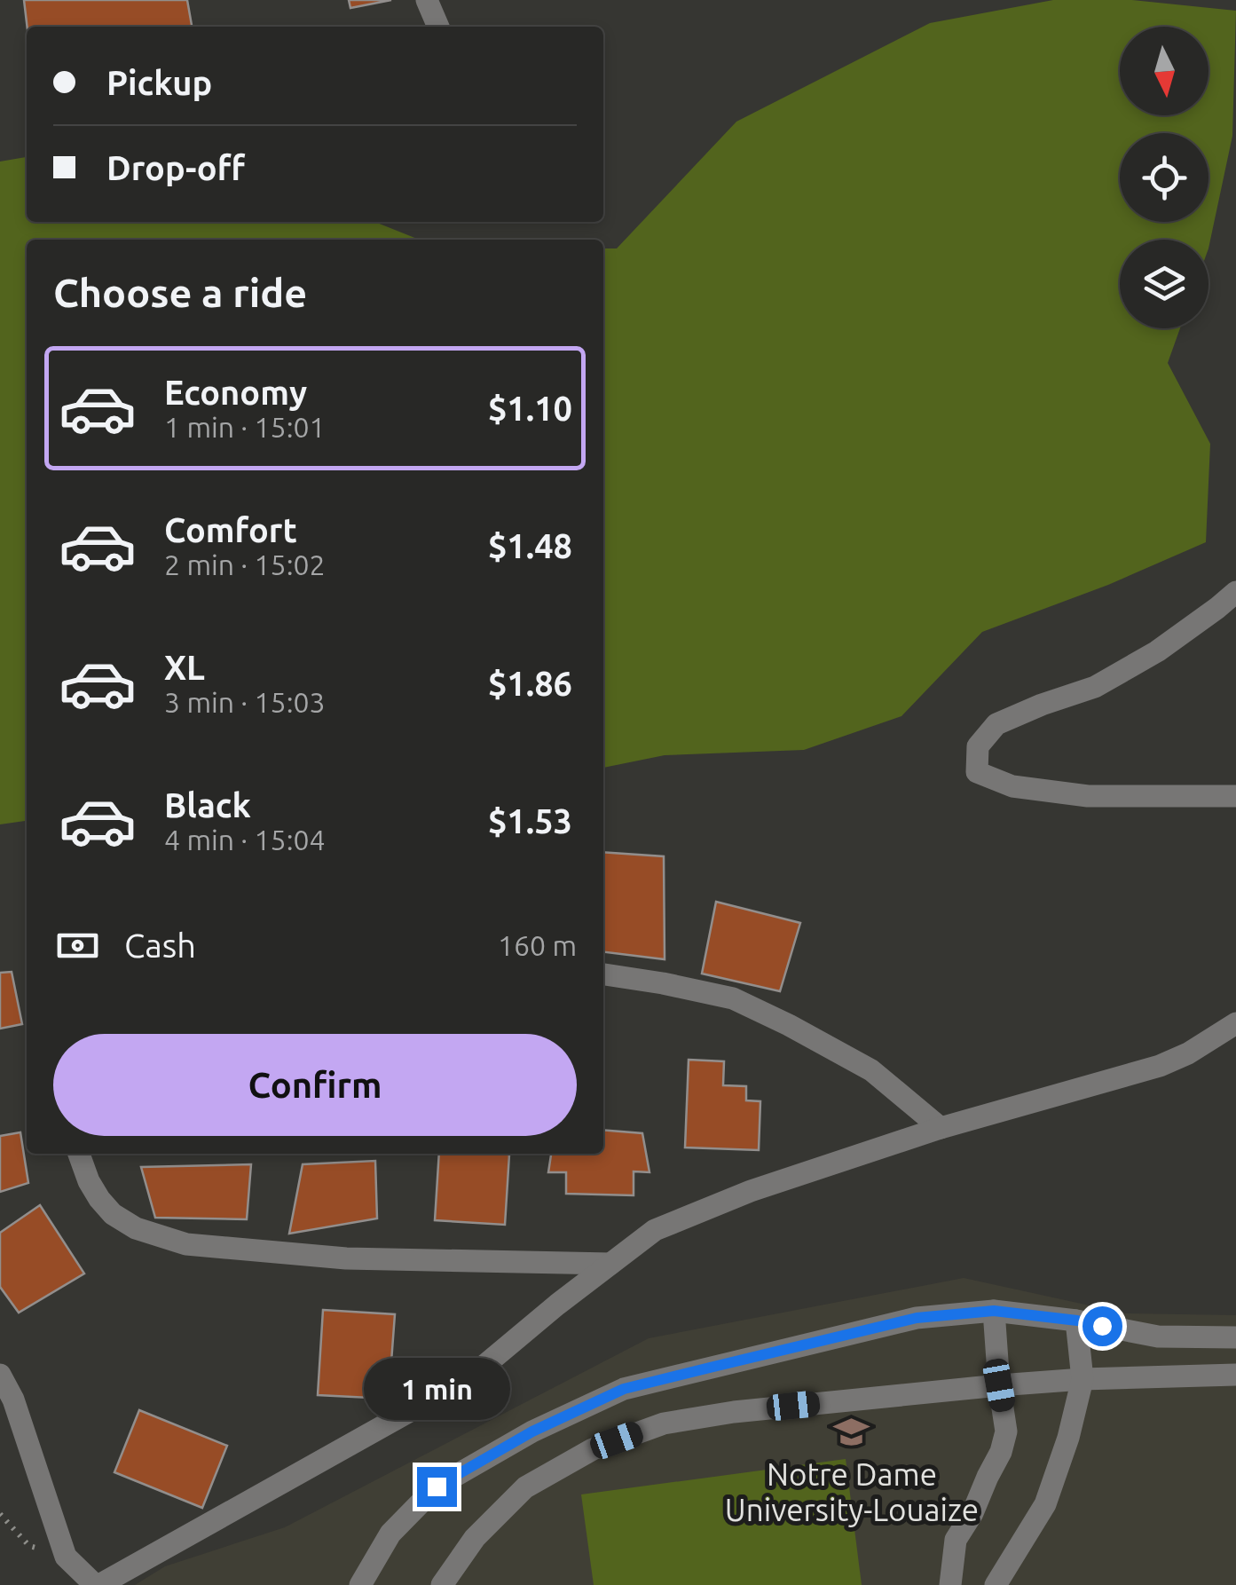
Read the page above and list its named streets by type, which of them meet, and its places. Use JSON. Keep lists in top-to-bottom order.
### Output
{
  "places": {
    "school or university": ["Notre Dame University-Louaize"]
  },
  "north": "bottom",
  "page": {
    "banner": ["Pickup", "Drop-off"],
    "heading": "Choose a ride",
    "list": [
      {
        "name": "Economy",
        "note": "1 min · 15:01",
        "value": "$1.10"
      },
      {
        "name": "Comfort",
        "note": "2 min · 15:02",
        "value": "$1.48"
      },
      {
        "name": "XL",
        "note": "3 min · 15:03",
        "value": "$1.86"
      },
      {
        "name": "Black",
        "note": "4 min · 15:04",
        "value": "$1.53"
      }
    ],
    "pay": ["Cash", "160 m"],
    "buttons": "Confirm",
    "bubble": "1 min"
  }
}
